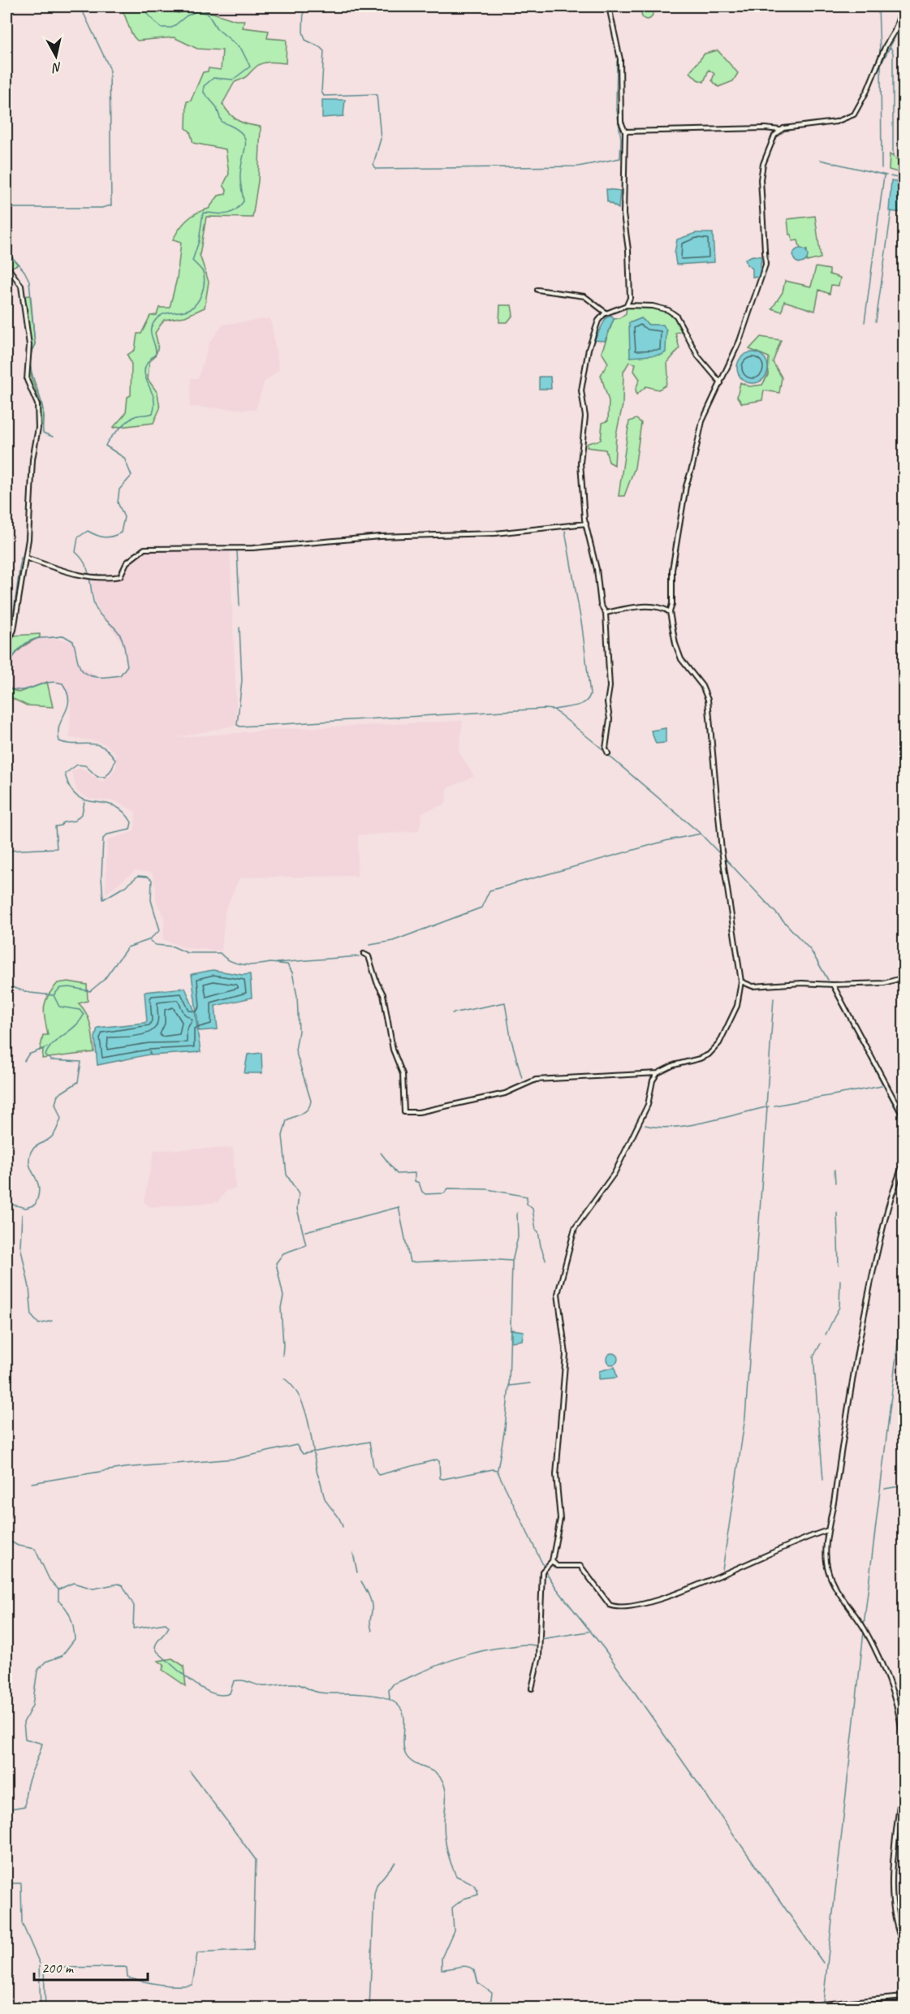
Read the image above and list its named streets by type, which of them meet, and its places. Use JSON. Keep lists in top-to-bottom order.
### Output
{
  "scale_bar": "200 m",
  "north": "bottom"
}
